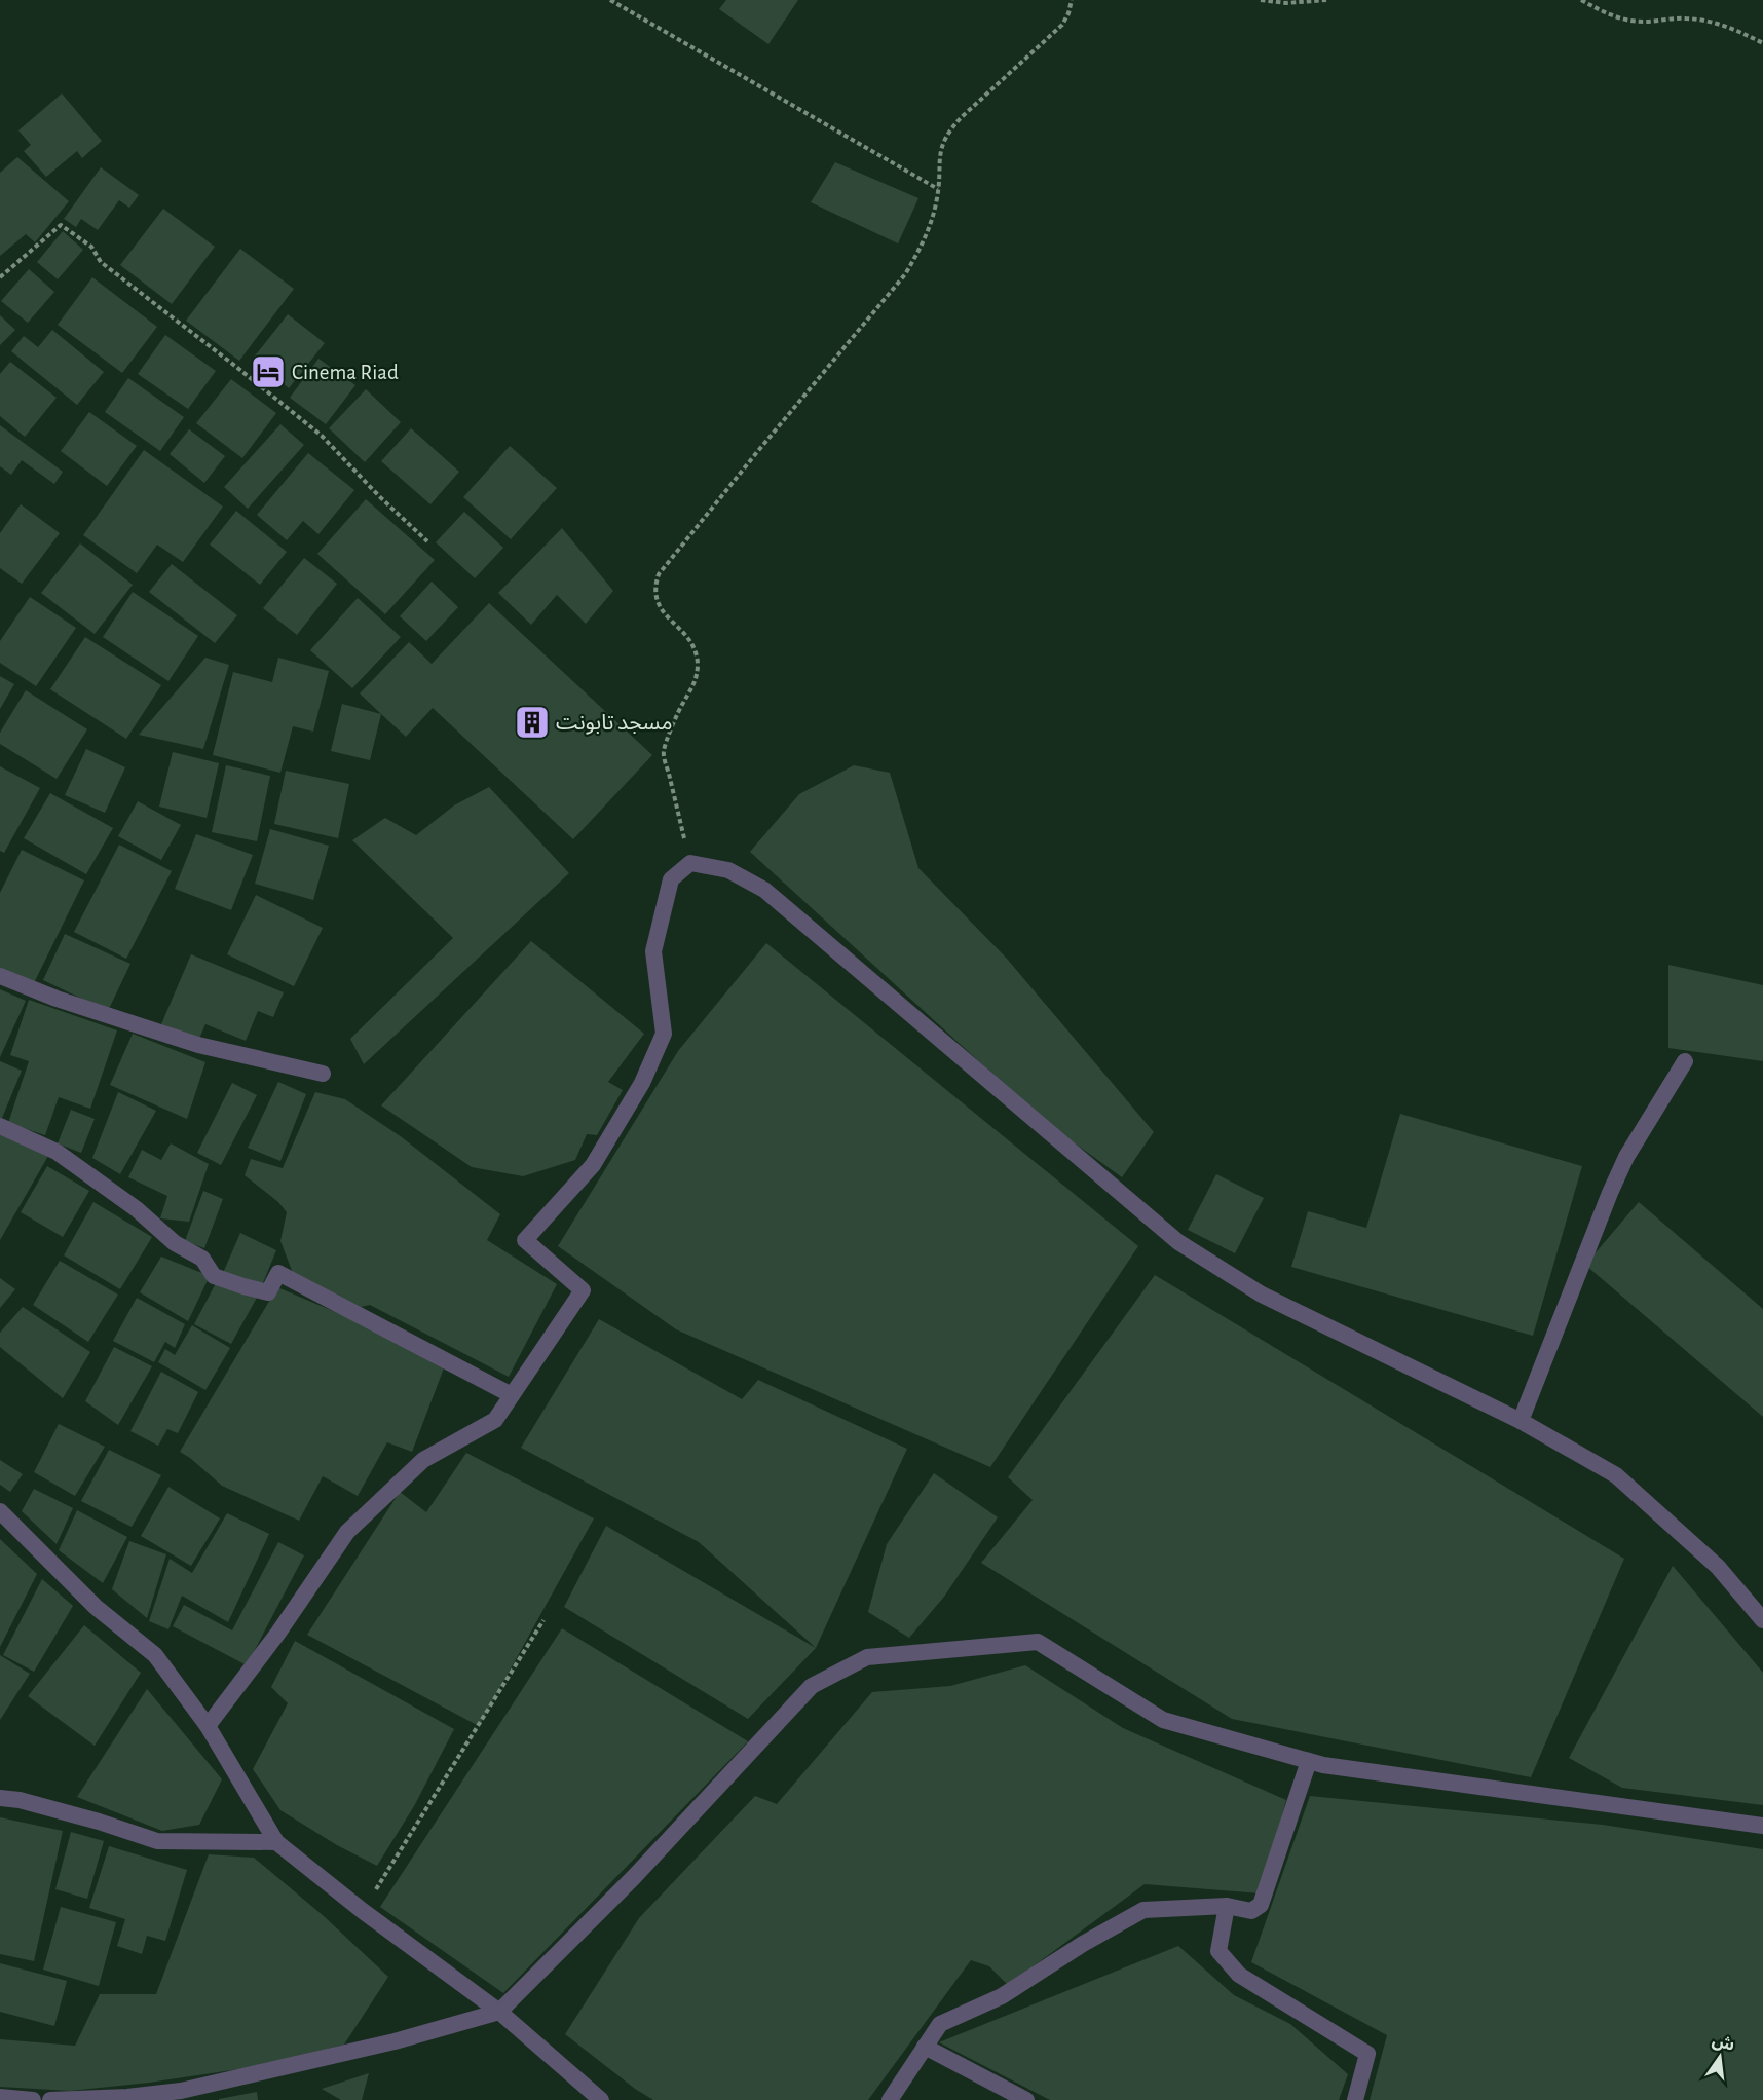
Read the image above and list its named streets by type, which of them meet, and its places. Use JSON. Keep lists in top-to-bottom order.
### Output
{
  "places": {
    "hotel": ["Cinema Riad"],
    "building": ["مسجد تابونت"]
  },
  "north": "top"
}
